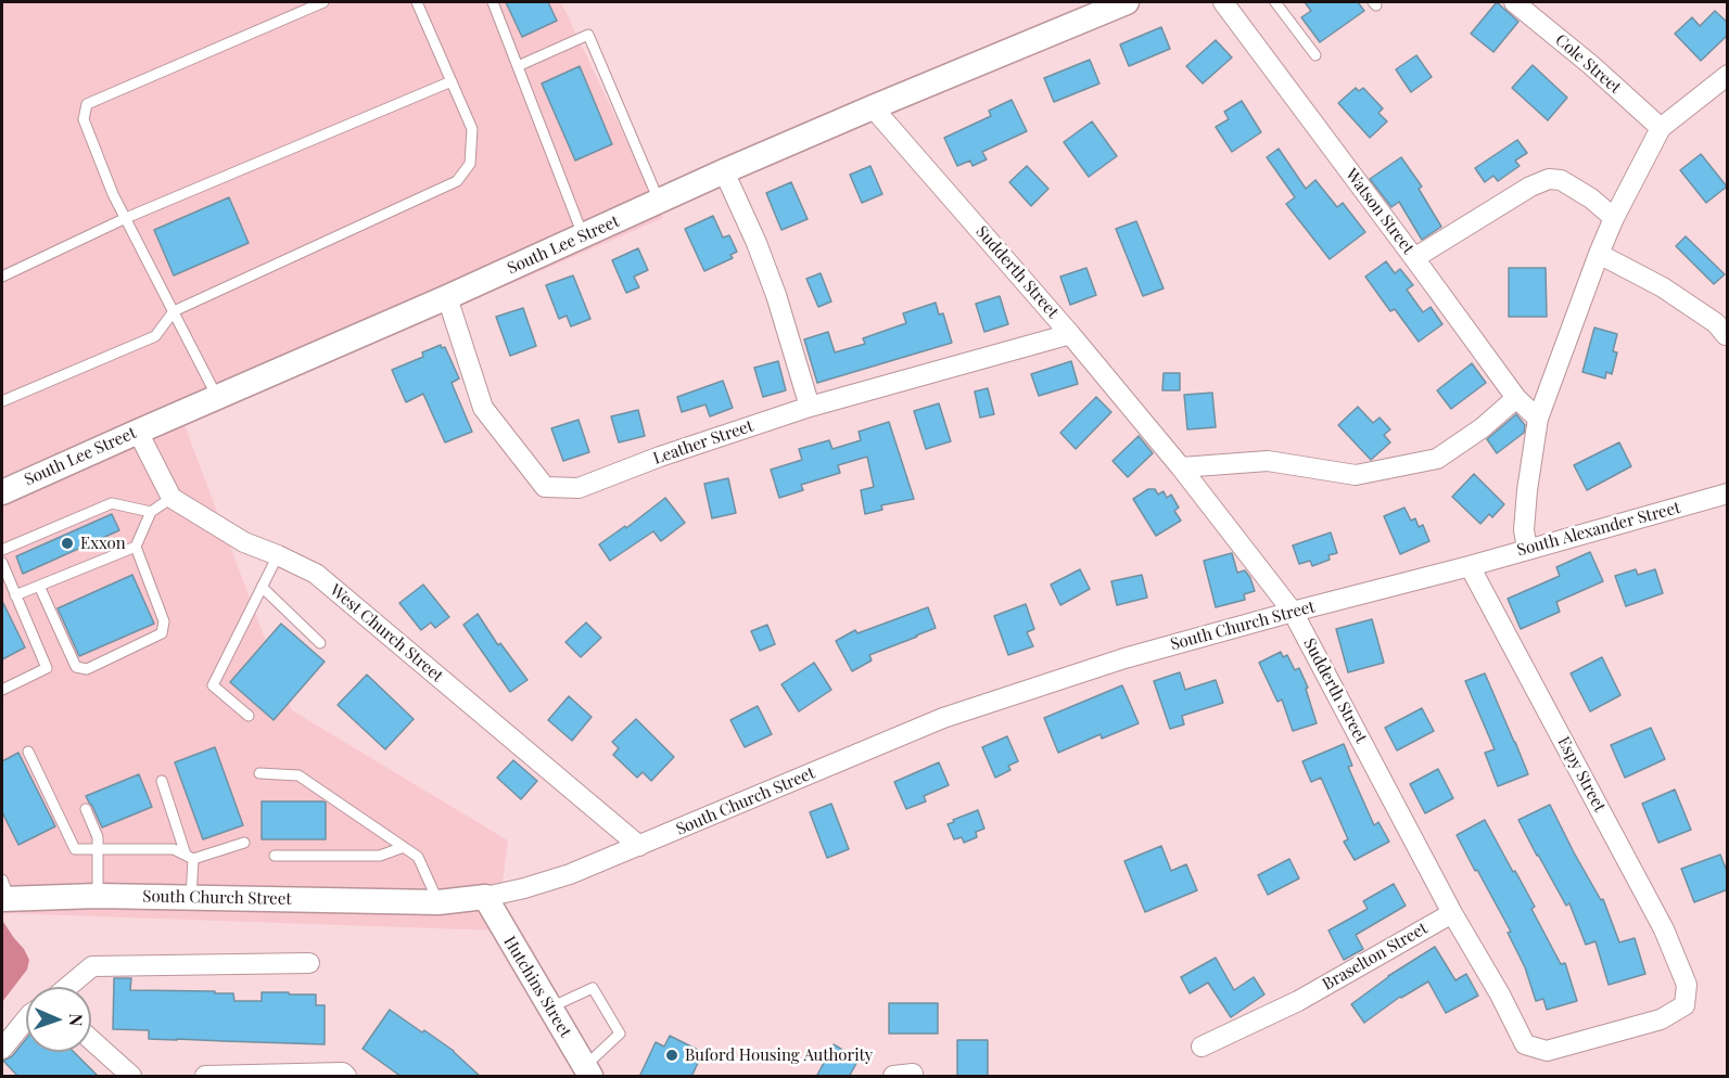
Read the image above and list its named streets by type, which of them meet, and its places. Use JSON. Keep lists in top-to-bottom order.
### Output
{
  "streets": {
    "street": [
      "Cole Street",
      "Watson Street",
      "South Lee Street",
      "Sudderth Street",
      "Leather Street",
      "South Alexander Street",
      "South Church Street",
      "West Church Street",
      "Espy Street",
      "Braselton Street",
      "Hutchins Street"
    ]
  },
  "crossings": [
    ["South Lee Street", "Sudderth Street"],
    ["South Lee Street", "Leather Street"],
    ["Sudderth Street", "Leather Street"],
    ["Sudderth Street", "South Church Street"],
    ["Sudderth Street", "Espy Street"],
    ["Sudderth Street", "Braselton Street"],
    ["South Alexander Street", "South Church Street"],
    ["South Alexander Street", "Espy Street"],
    ["South Church Street", "West Church Street"],
    ["South Church Street", "Espy Street"],
    ["South Church Street", "Hutchins Street"]
  ],
  "places": ["Exxon", "Buford Housing Authority"],
  "north": "right"
}
